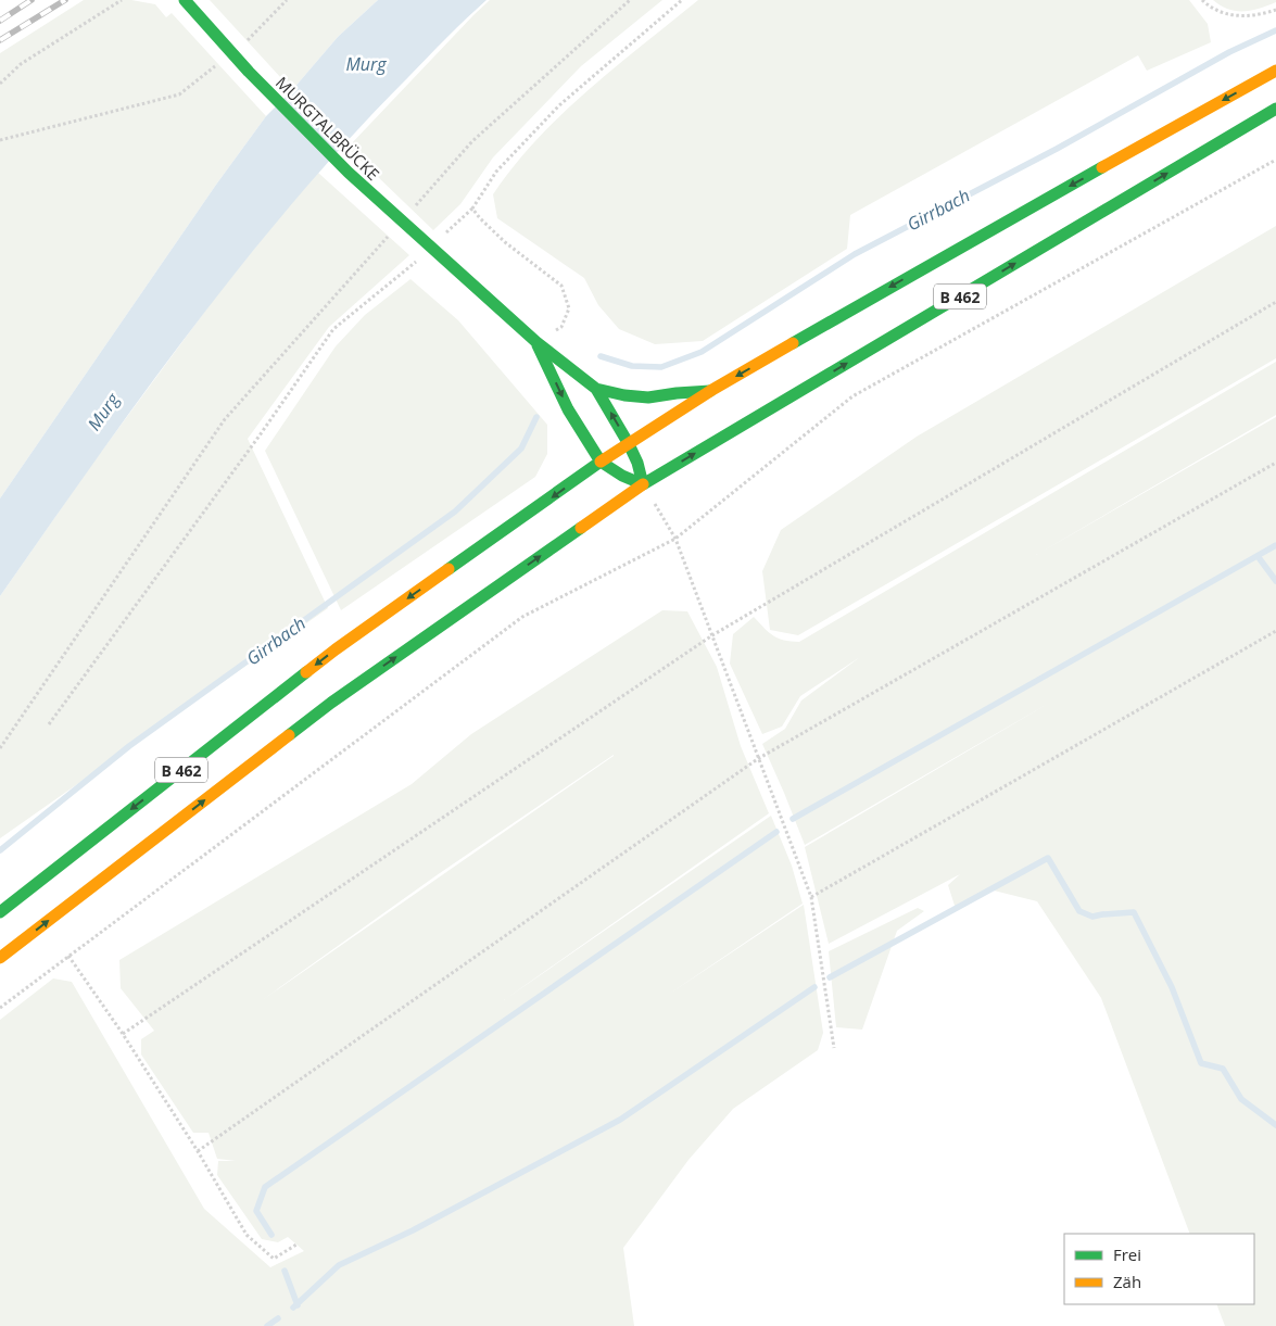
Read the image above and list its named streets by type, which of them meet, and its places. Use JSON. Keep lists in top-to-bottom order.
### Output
{
  "streets": {
    "main road": ["MURGTALBRÜCKE", "B 462"]
  },
  "water": ["Murg", "Girrbach"],
  "legend": ["Frei", "Zäh"]
}
